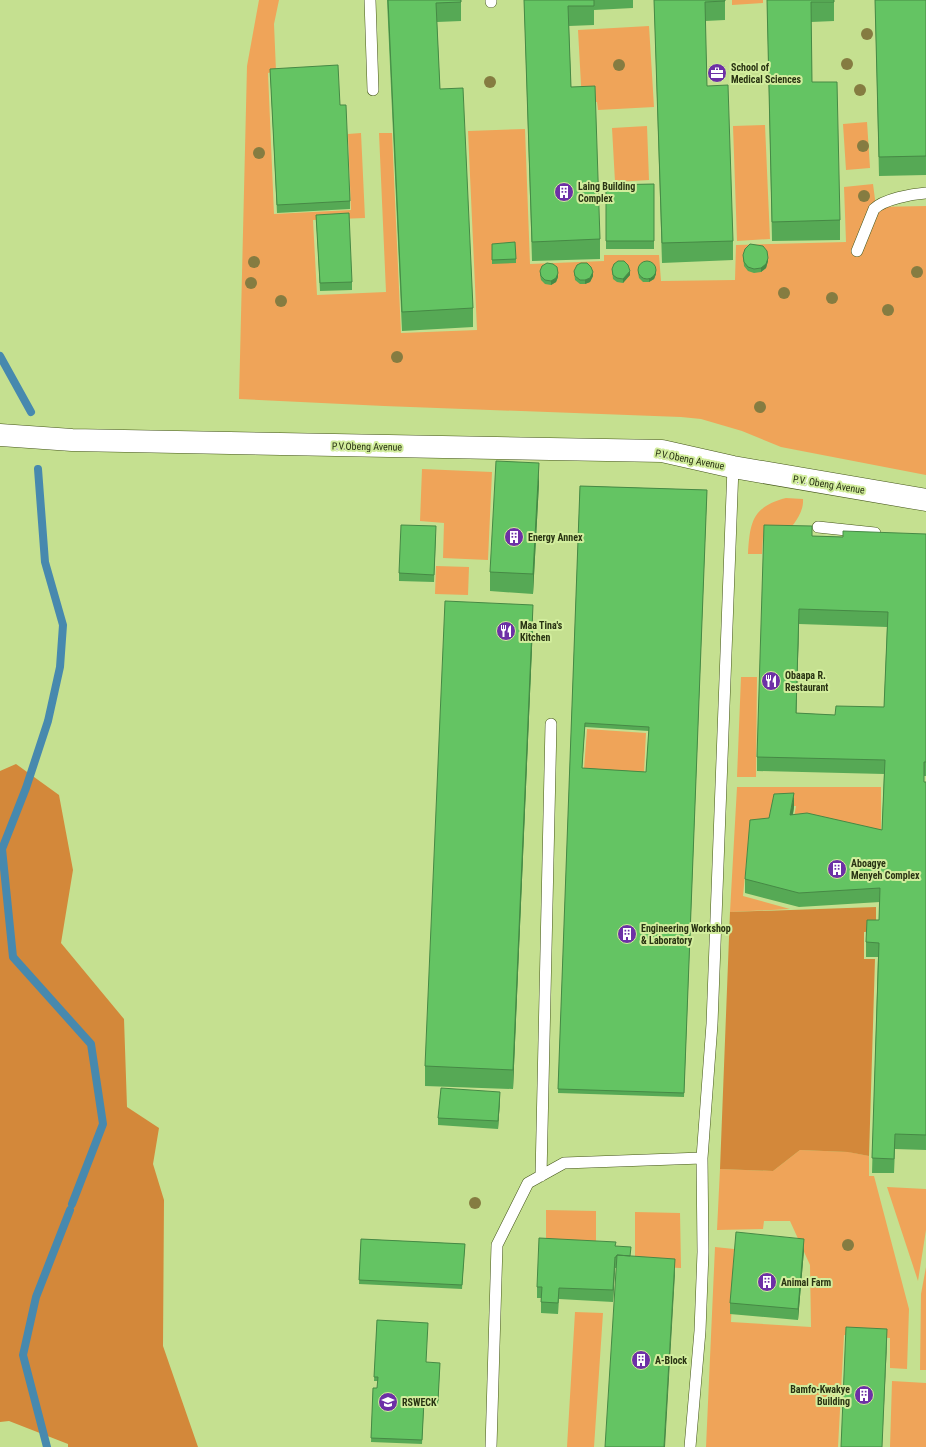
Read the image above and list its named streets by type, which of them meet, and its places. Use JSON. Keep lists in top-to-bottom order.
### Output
{
  "streets": {
    "street": ["P.V.Obeng Avenue", "P.V. Obeng Avenue"]
  },
  "crossings": [
    ["P.V.Obeng Avenue", "P.V. Obeng Avenue"]
  ],
  "places": {
    "office": ["School of Medical Sciences"],
    "building": [
      "Laing Building Complex",
      "Energy Annex",
      "Aboagye Menyeh Complex",
      "Engineering Workshop & Laboratory",
      "Animal Farm",
      "A-Block",
      "Bamfo-Kwakye Building"
    ],
    "restaurant": ["Maa Tina's Kitchen", "Obaapa R. Restaurant"],
    "school or university": ["RSWECK"]
  }
}
